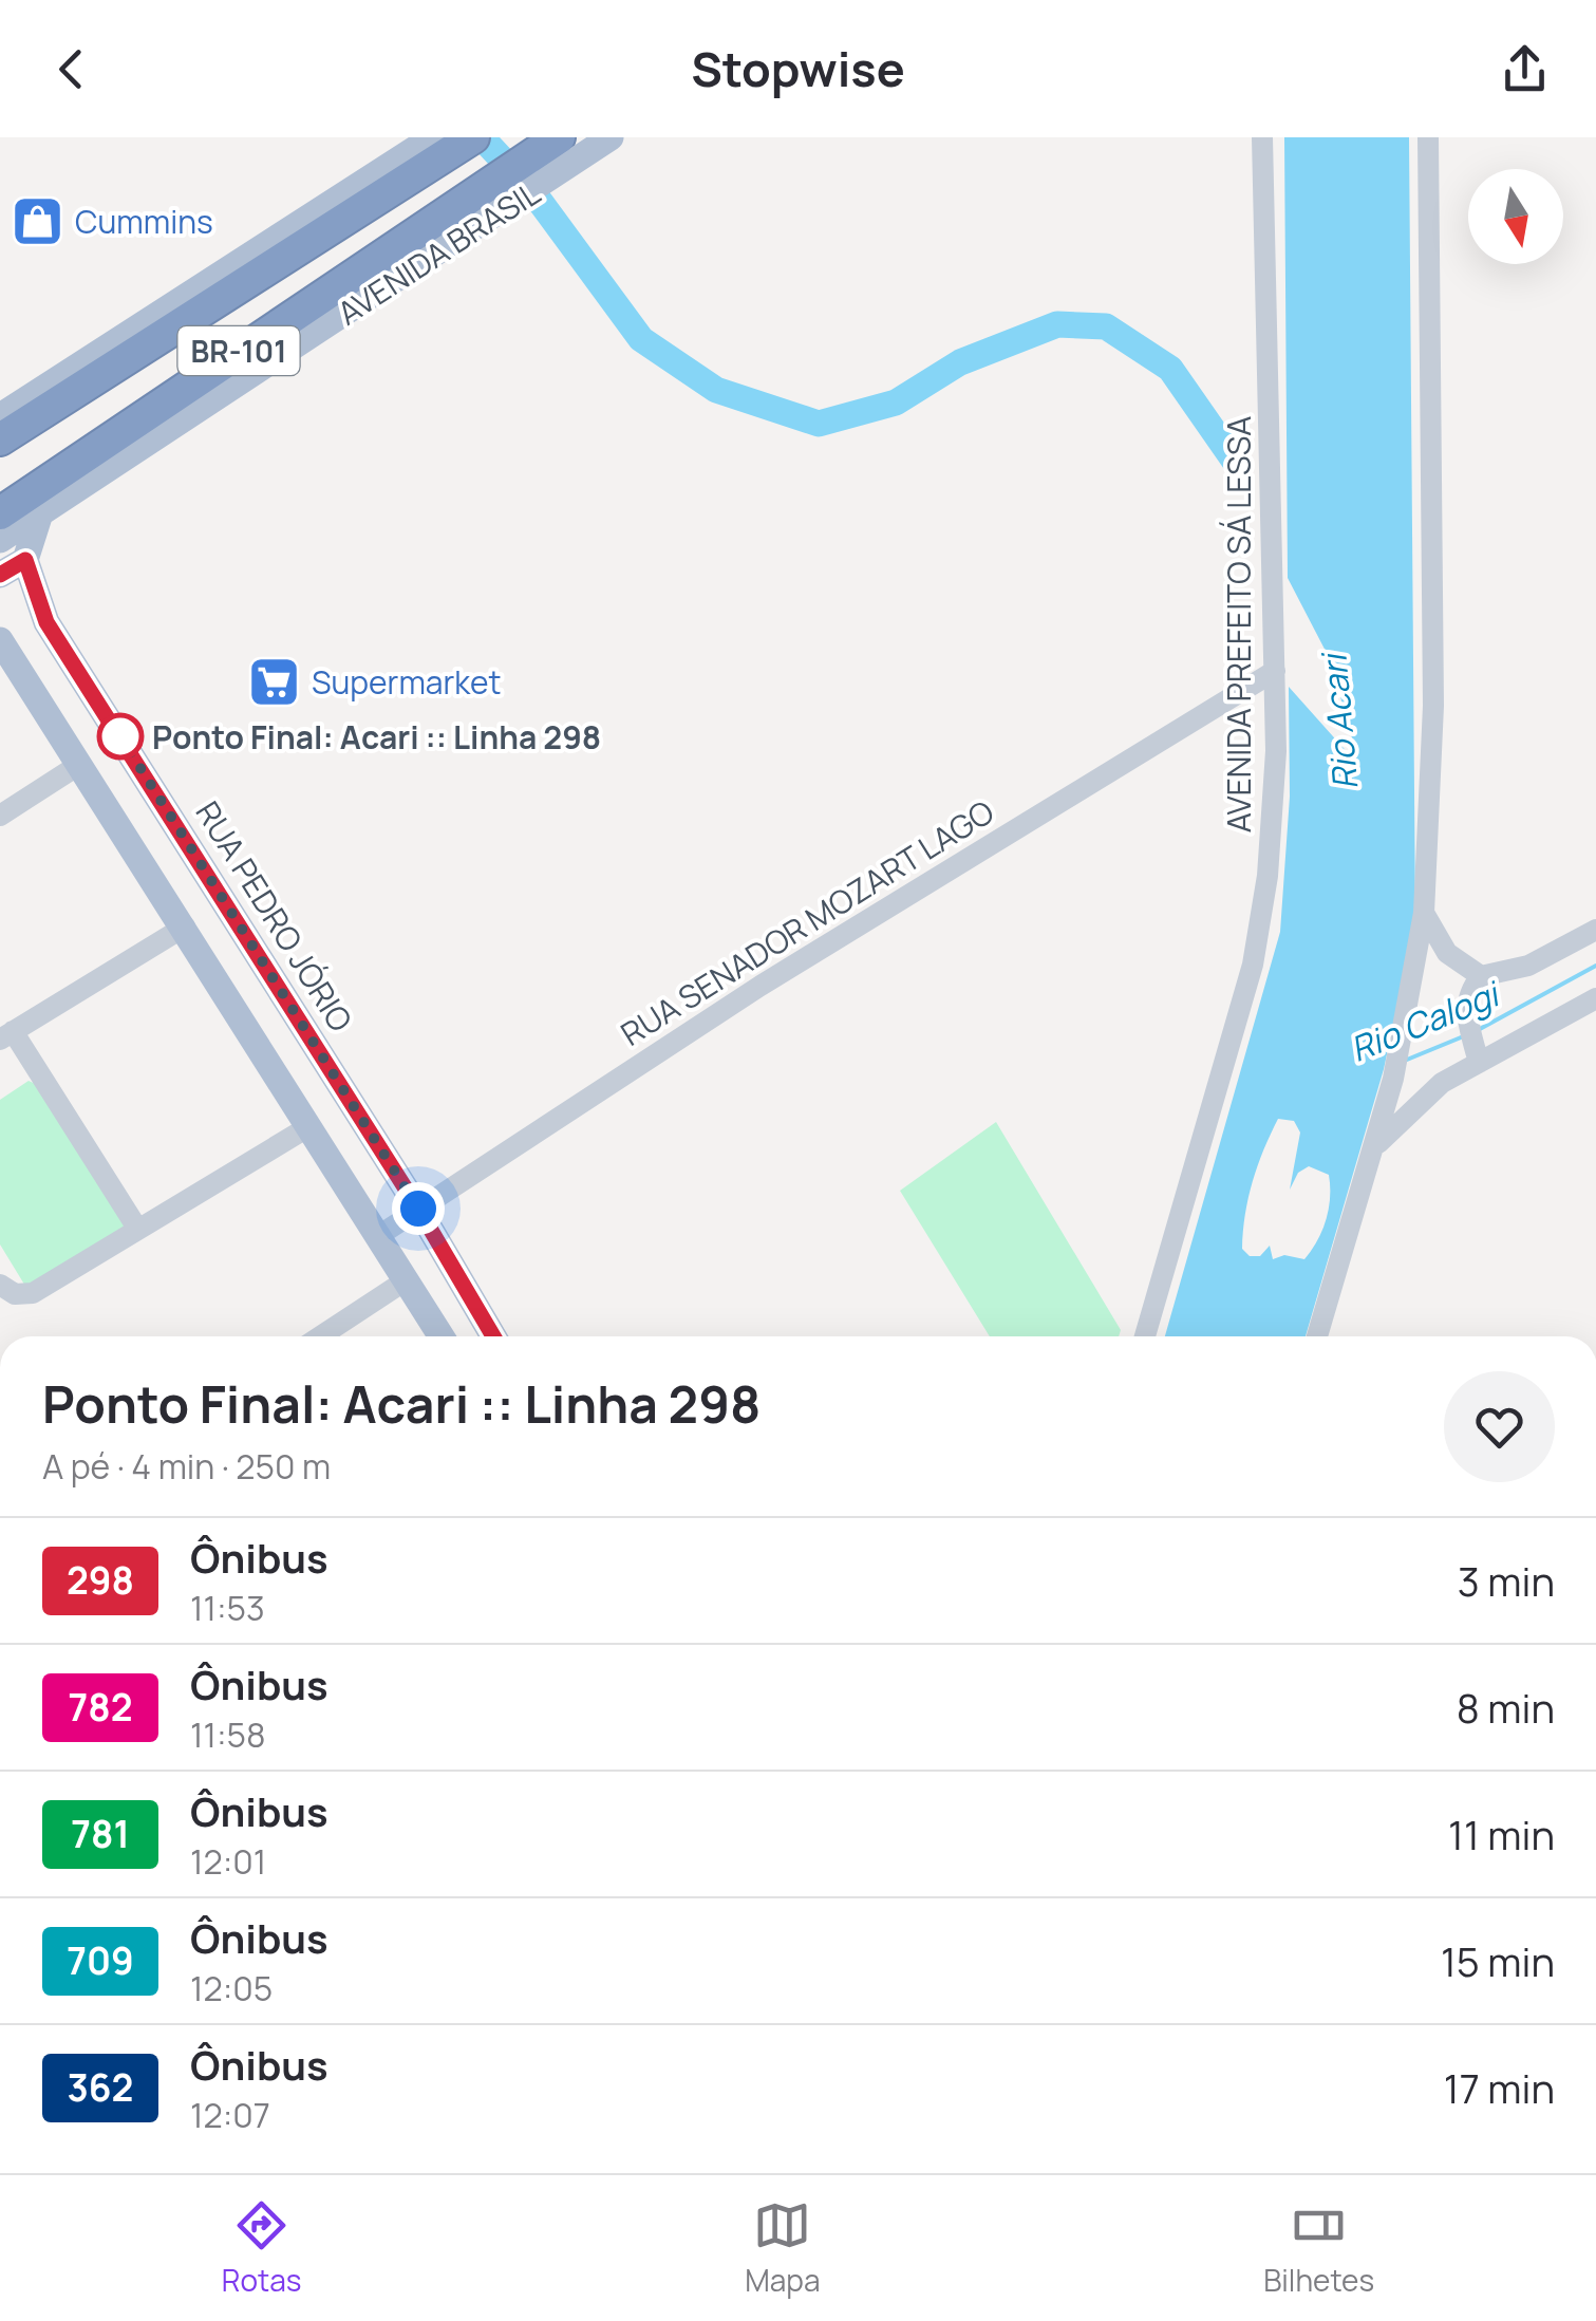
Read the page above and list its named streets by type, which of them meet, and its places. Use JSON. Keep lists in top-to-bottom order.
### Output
{
  "streets": {
    "highway": ["AVENIDA BRASIL", "BR-101"],
    "main road": ["RUA PEDRO JÓRIO"],
    "street": ["AVENIDA PREFEITO SÁ LESSA", "RUA SENADOR MOZART LAGO"]
  },
  "crossings": [
    ["AVENIDA PREFEITO SÁ LESSA", "RUA SENADOR MOZART LAGO"],
    ["RUA PEDRO JÓRIO", "RUA SENADOR MOZART LAGO"]
  ],
  "water": ["Rio Acari", "Rio Calogi"],
  "places": {
    "shop": ["Cummins"],
    "supermarket": ["Supermarket"],
    "other": ["Ponto Final: Acari :: Linha 298"]
  },
  "lines": ["bus line 298"],
  "north": "bottom",
  "page": {
    "header": "Stopwise",
    "heading": ["Ponto Final: Acari :: Linha 298", "A pé · 4 min · 250 m"],
    "list": [
      {
        "mark": "298",
        "name": "Ônibus",
        "note": "11:53",
        "value": "3 min"
      },
      {
        "mark": "782",
        "name": "Ônibus",
        "note": "11:58",
        "value": "8 min"
      },
      {
        "mark": "781",
        "name": "Ônibus",
        "note": "12:01",
        "value": "11 min"
      },
      {
        "mark": "709",
        "name": "Ônibus",
        "note": "12:05",
        "value": "15 min"
      },
      {
        "mark": "362",
        "name": "Ônibus",
        "note": "12:07",
        "value": "17 min"
      }
    ],
    "tabs": ["Rotas", "Mapa", "Bilhetes"]
  }
}
